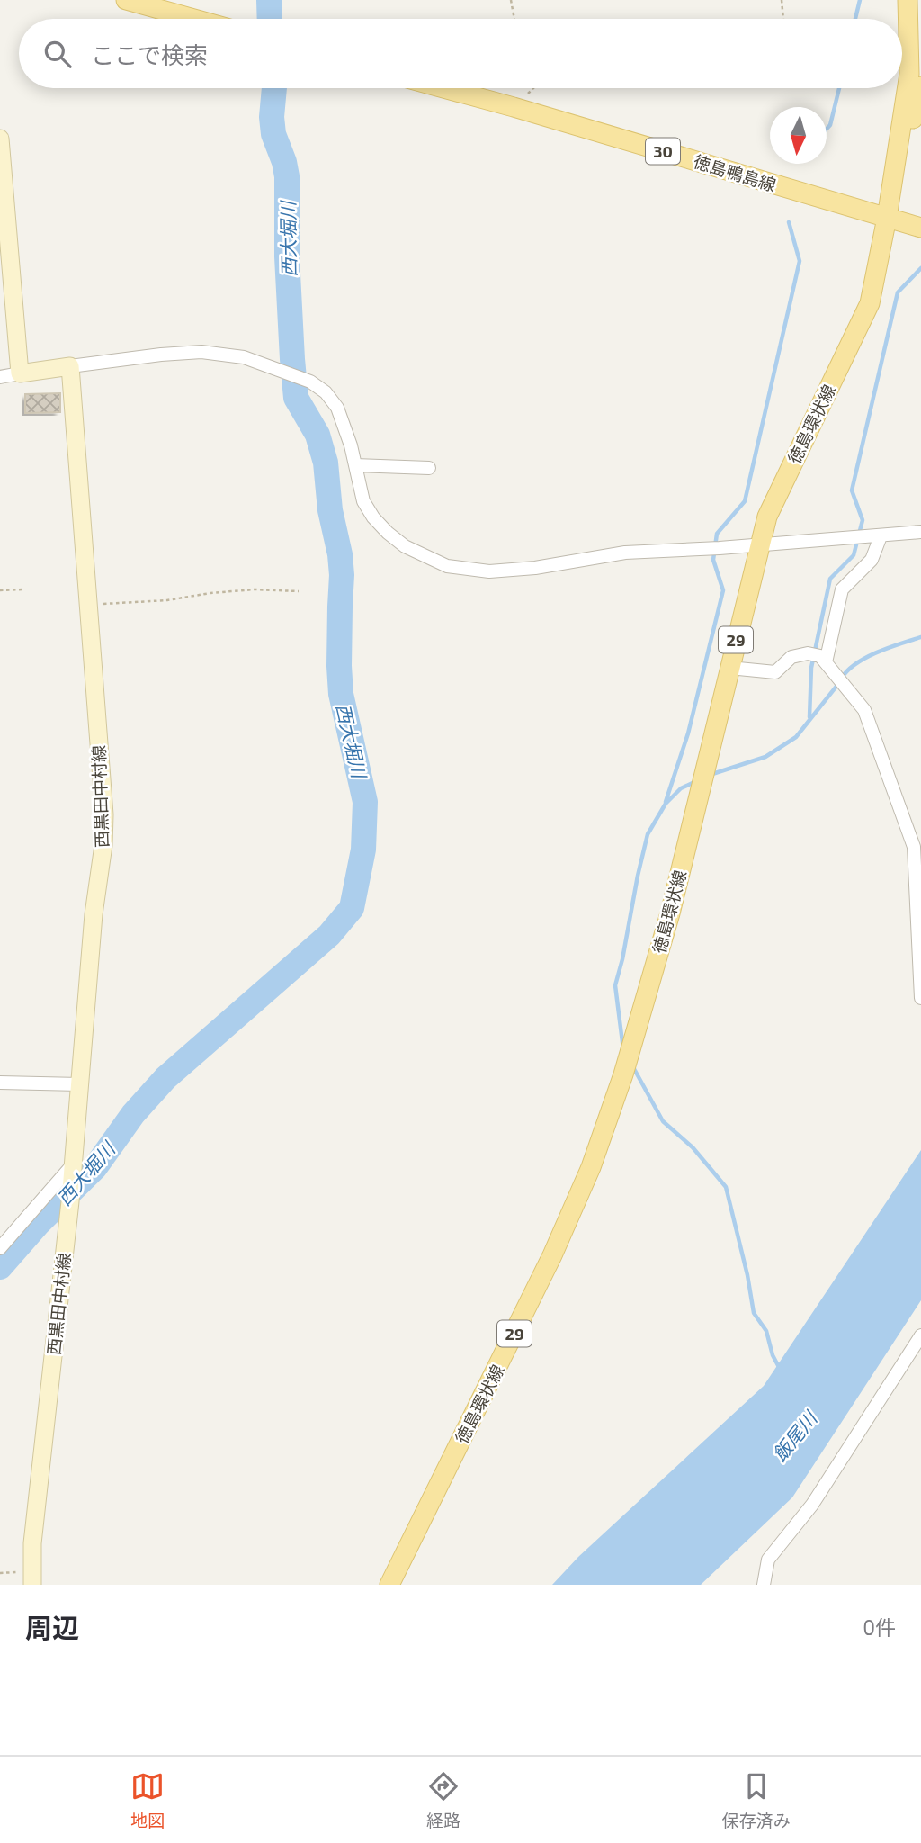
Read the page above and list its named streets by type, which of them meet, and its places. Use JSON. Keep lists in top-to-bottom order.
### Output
{
  "streets": {
    "main road": [
      "30",
      "徳島鴨島線",
      "徳島環状線",
      "29",
      "西黒田中村線"
    ]
  },
  "crossings": [
    ["徳島鴨島線", "徳島環状線"]
  ],
  "water": ["西大堀川", "飯尾川"],
  "north": "bottom",
  "page": {
    "search": "ここで検索",
    "heading": ["周辺", "0件"],
    "nav": ["地図", "経路", "保存済み"]
  }
}
